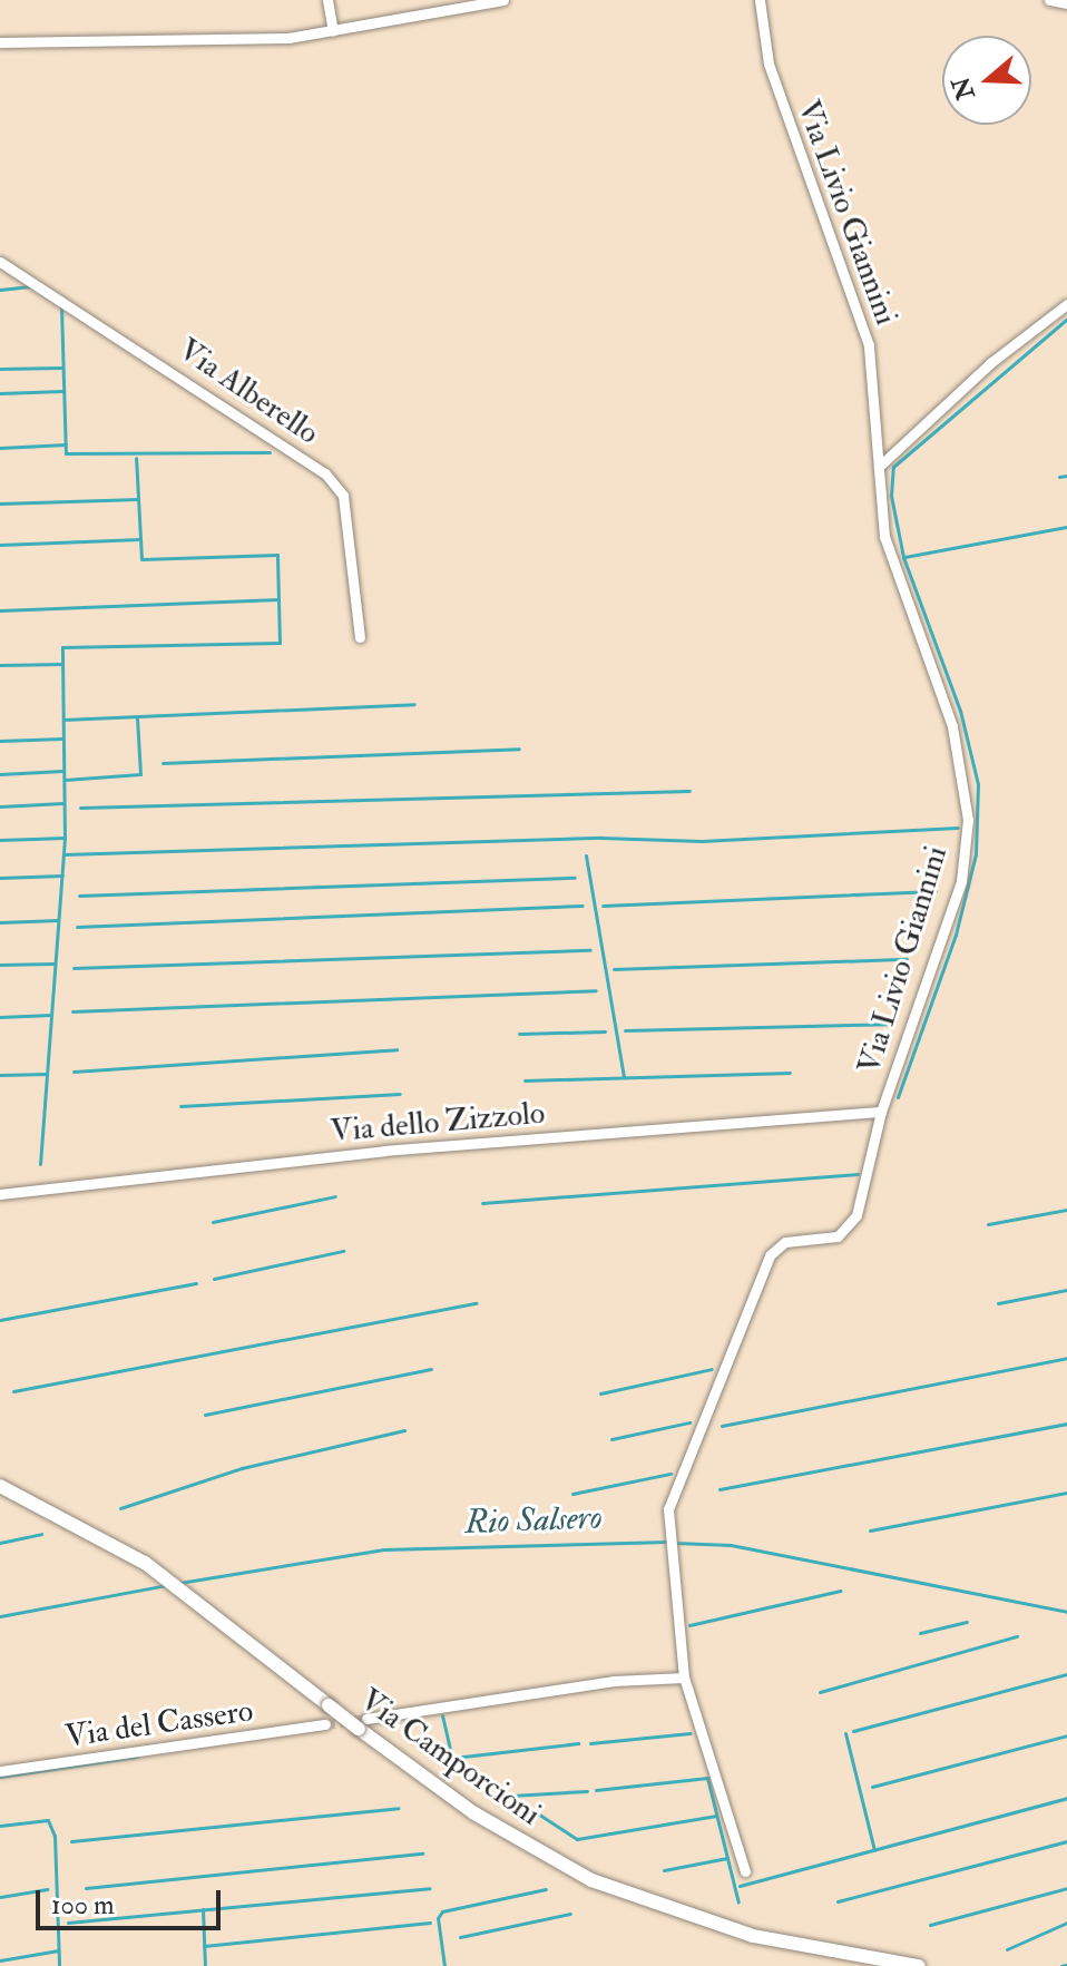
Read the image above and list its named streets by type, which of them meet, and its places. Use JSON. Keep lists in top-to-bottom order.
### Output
{
  "streets": {
    "main road": ["Via Camporcioni"],
    "street": [
      "Via Livio Giannini",
      "Via Alberello",
      "Via dello Zizzolo",
      "Via del Cassero"
    ]
  },
  "crossings": [
    ["Via Livio Giannini", "Via dello Zizzolo"]
  ],
  "water": ["Rio Salsero"],
  "scale_bar": "100 m",
  "north": "left"
}
